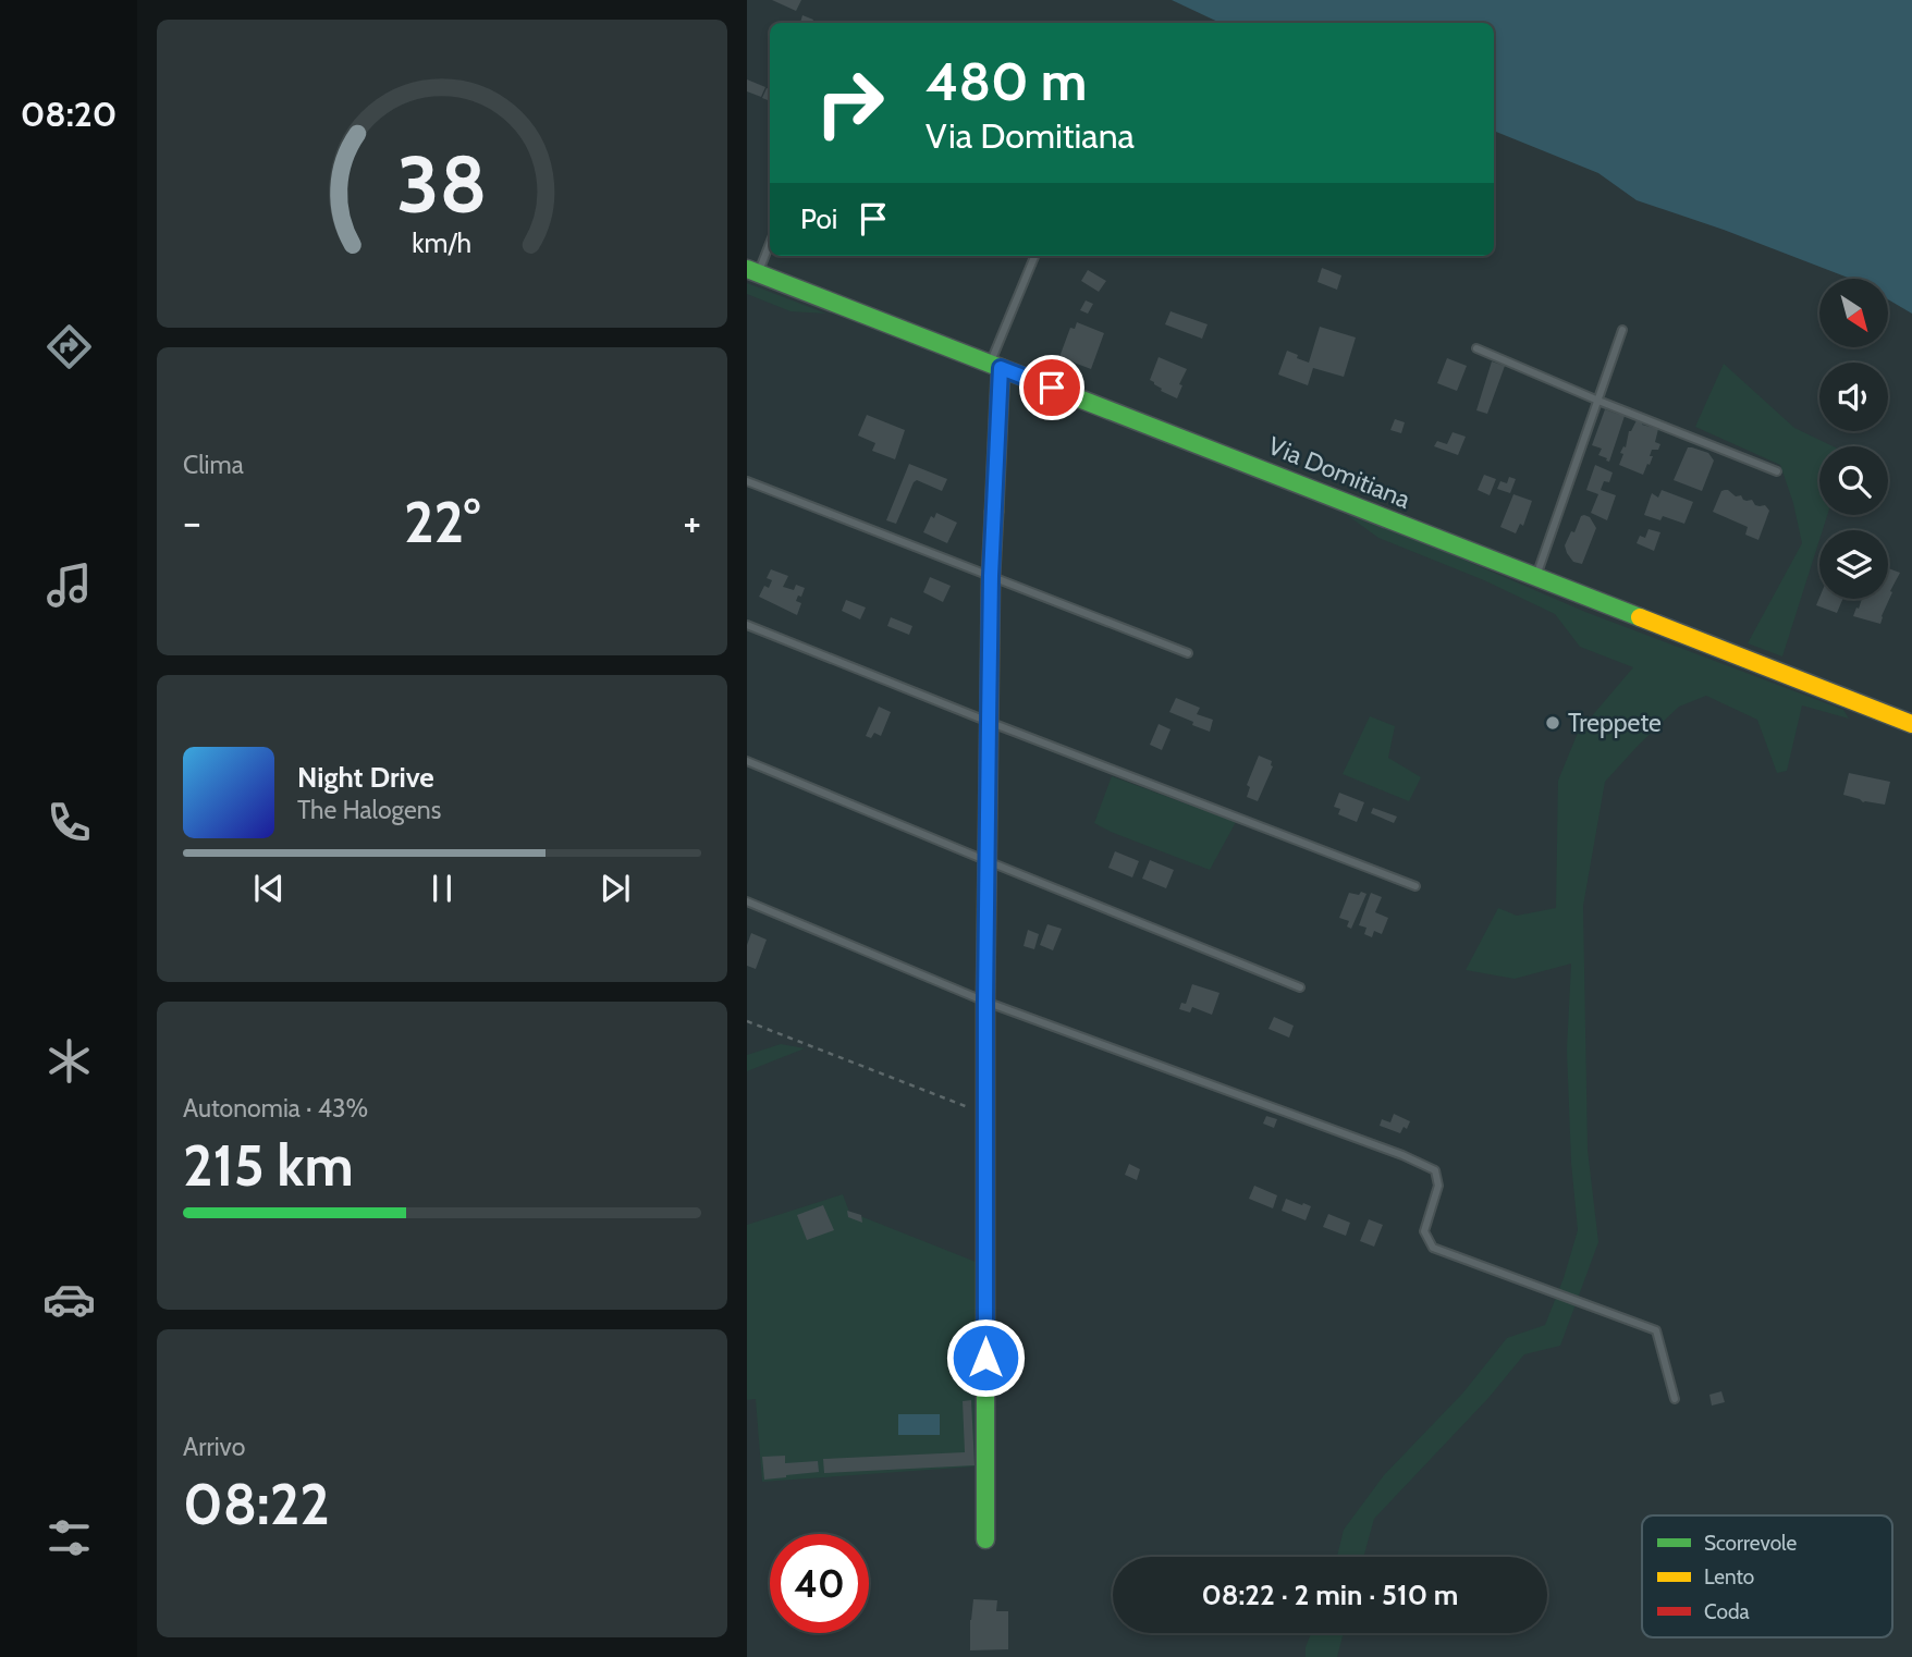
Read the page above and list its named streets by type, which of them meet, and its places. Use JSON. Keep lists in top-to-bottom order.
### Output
{
  "streets": {
    "main road": ["Via Domitiana"]
  },
  "places": ["Treppete"],
  "legend": ["Scorrevole", "Lento", "Coda"],
  "north": "bottom right",
  "page": {
    "tabs": "08:20",
    "turn": ["480 m", "Via Domitiana"],
    "then": "Poi",
    "tile": [
      "Clima",
      ["Autonomia · 43%", "215 km"],
      ["Arrivo", "08:22"]
    ],
    "heat": ["−", "22°", "+"],
    "song": ["Night Drive", "The Halogens"],
    "limit": "40",
    "trip": "08:22 · 2 min · 510 m",
    "gauge": ["38", "km/h"]
  }
}
